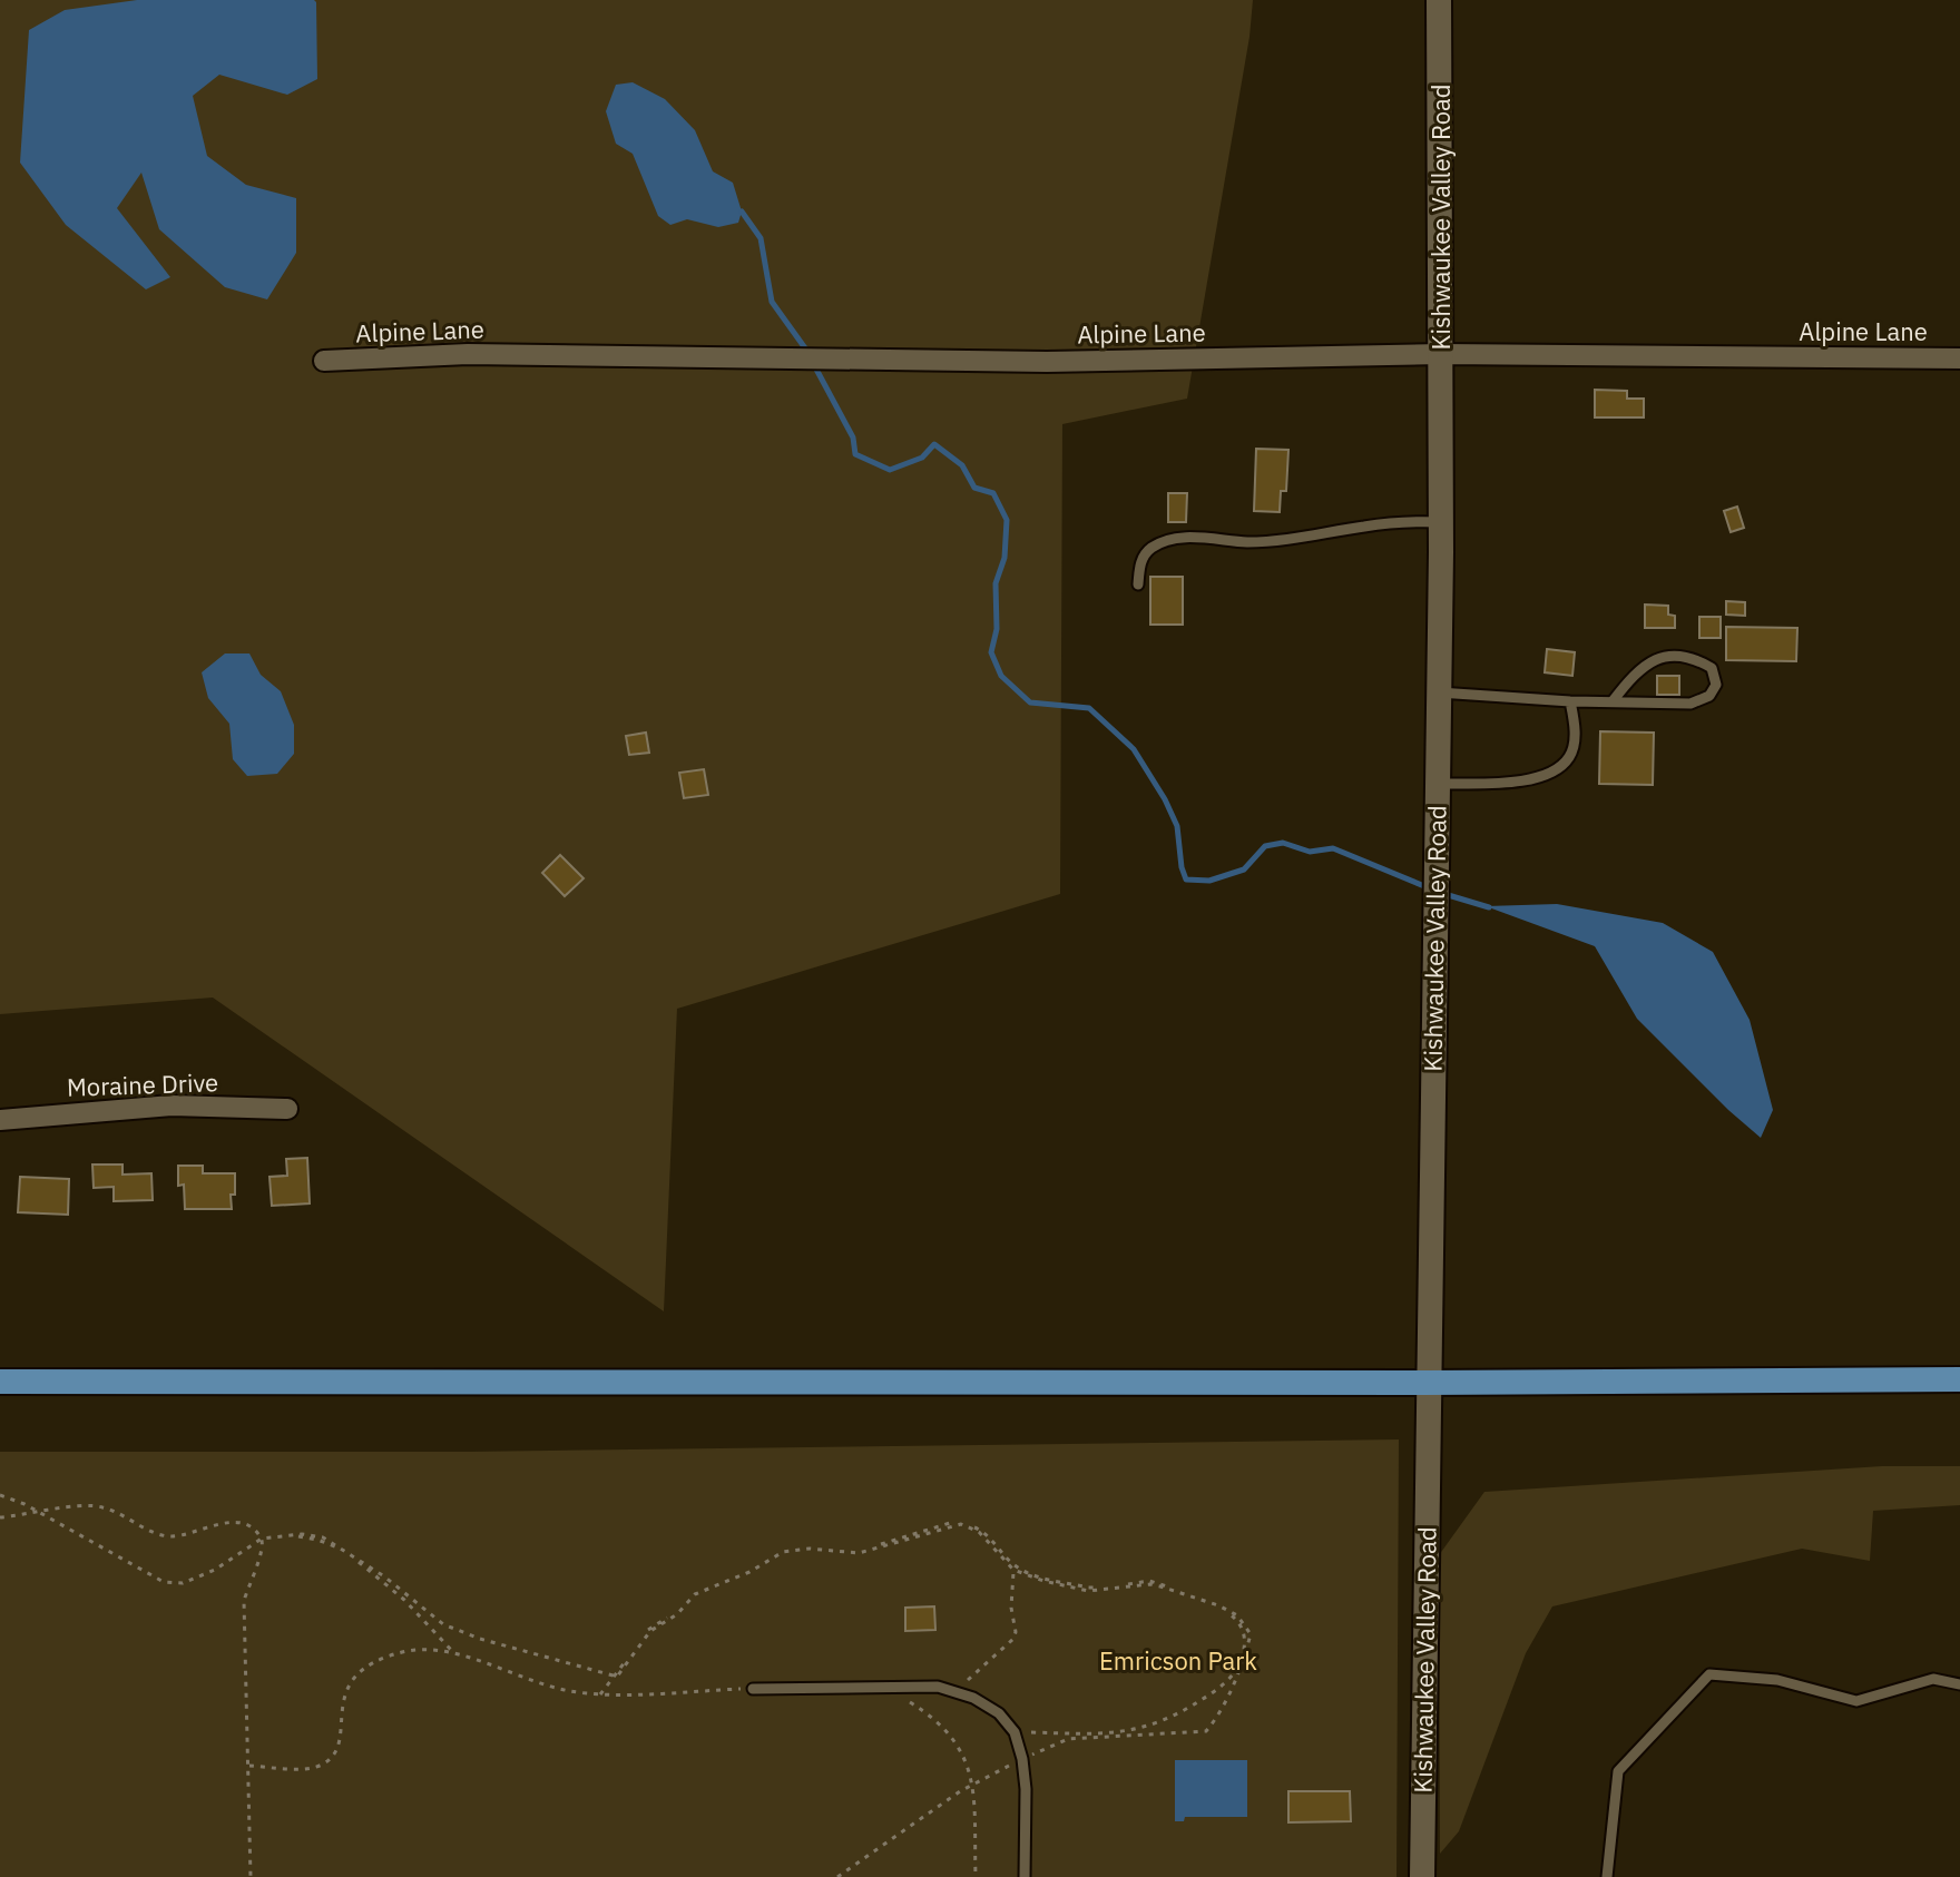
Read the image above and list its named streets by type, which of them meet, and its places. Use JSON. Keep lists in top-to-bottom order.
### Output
{
  "streets": {
    "street": ["Kishwaukee Valley Road", "Alpine Lane", "Moraine Drive"]
  },
  "crossings": [
    ["Kishwaukee Valley Road", "Alpine Lane"]
  ],
  "parks": ["Emricson Park"]
}
